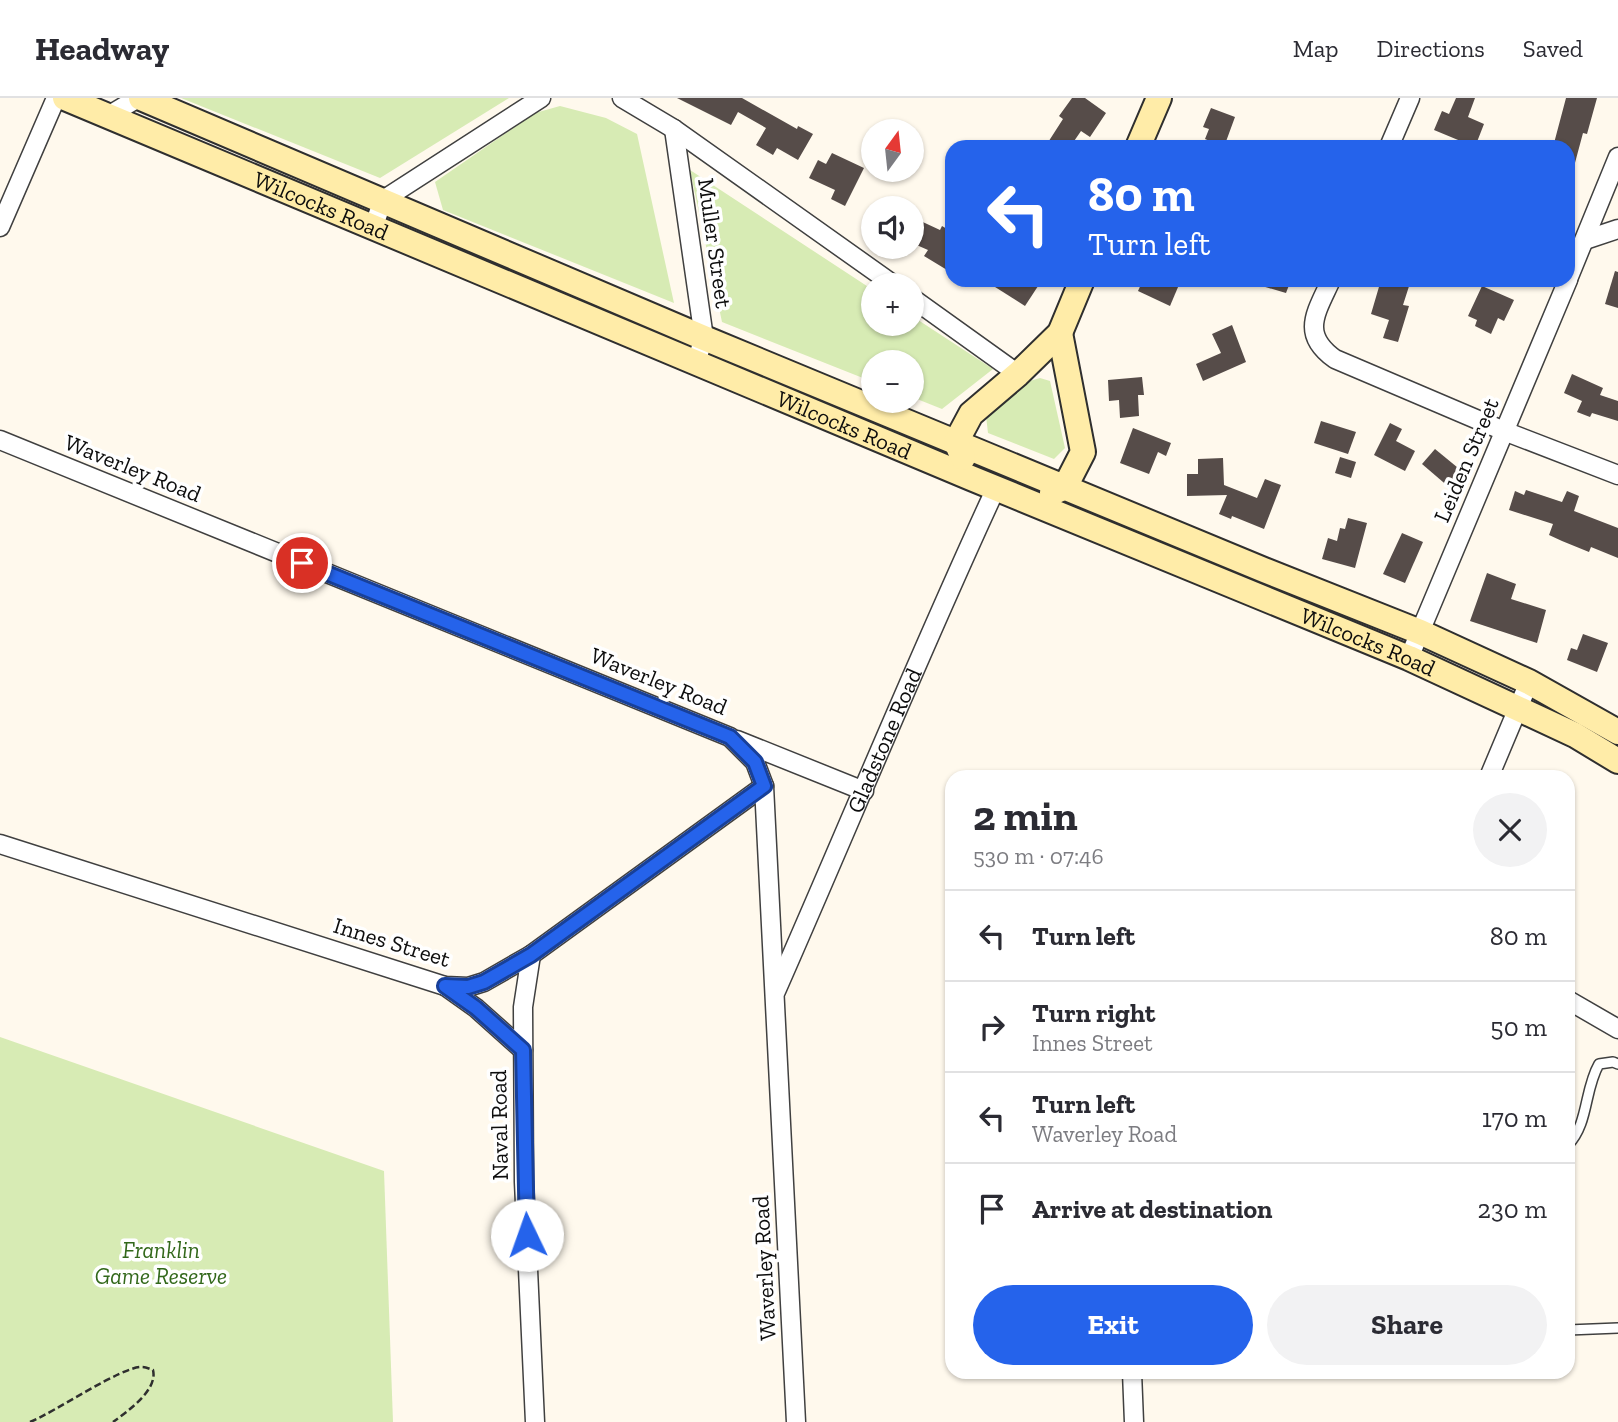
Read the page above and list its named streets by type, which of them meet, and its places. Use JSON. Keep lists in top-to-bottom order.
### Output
{
  "streets": {
    "street": [
      "Wilcocks Road",
      "Muller Street",
      "Leiden Street",
      "Waverley Road",
      "Gladstone Road",
      "Innes Street",
      "Naval Road"
    ]
  },
  "crossings": [
    ["Wilcocks Road", "Muller Street"],
    ["Wilcocks Road", "Leiden Street"],
    ["Wilcocks Road", "Gladstone Road"],
    ["Waverley Road", "Gladstone Road"],
    ["Waverley Road", "Innes Street"],
    ["Innes Street", "Naval Road"]
  ],
  "parks": ["Franklin Game Reserve"],
  "north": "top",
  "page": {
    "header": "Headway",
    "nav": ["Map", "Directions", "Saved"],
    "map_buttons": ["+", "−"],
    "turn": ["80 m", "Turn left"],
    "heading": ["2 min", "530 m · 07:46"],
    "list": [
      {
        "name": "Turn left",
        "value": "80 m"
      },
      {
        "name": "Turn right",
        "note": "Innes Street",
        "value": "50 m"
      },
      {
        "name": "Turn left",
        "note": "Waverley Road",
        "value": "170 m"
      },
      {
        "name": "Arrive at destination",
        "value": "230 m"
      }
    ],
    "buttons": ["Exit", "Share"]
  }
}
